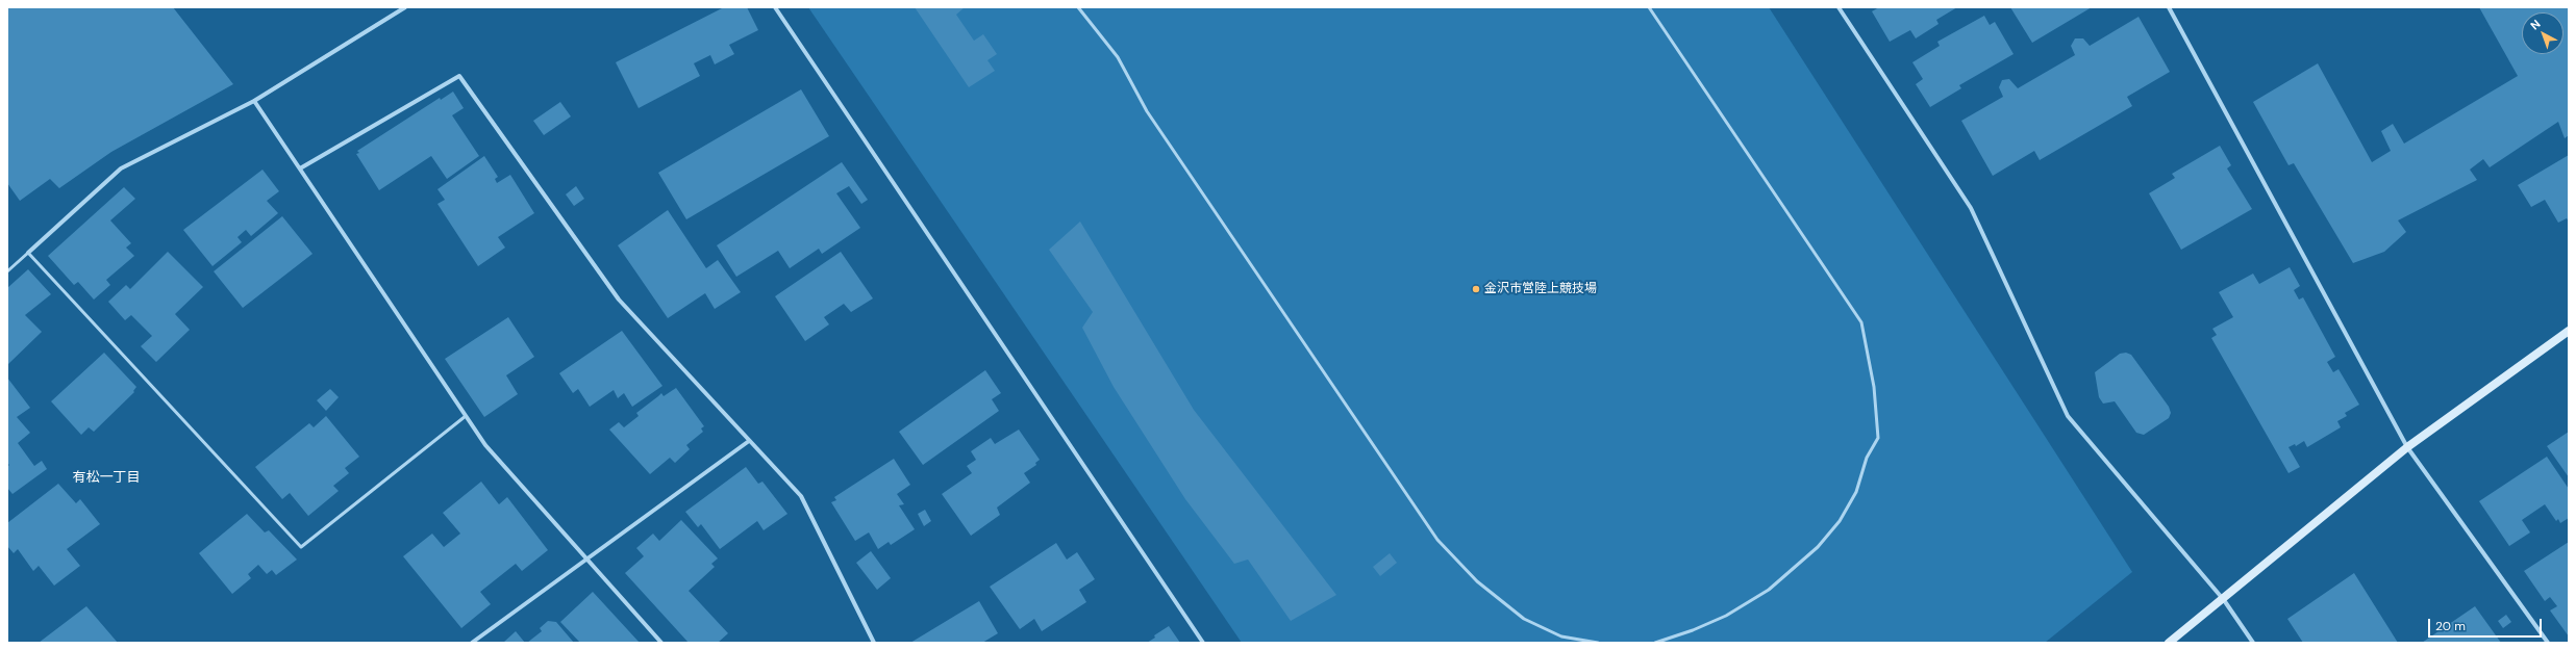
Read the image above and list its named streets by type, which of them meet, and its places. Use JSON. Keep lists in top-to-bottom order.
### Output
{
  "districts": ["有松一丁目"],
  "places": ["金沢市営陸上競技場"],
  "scale_bar": "20 m",
  "north": "top left"
}
